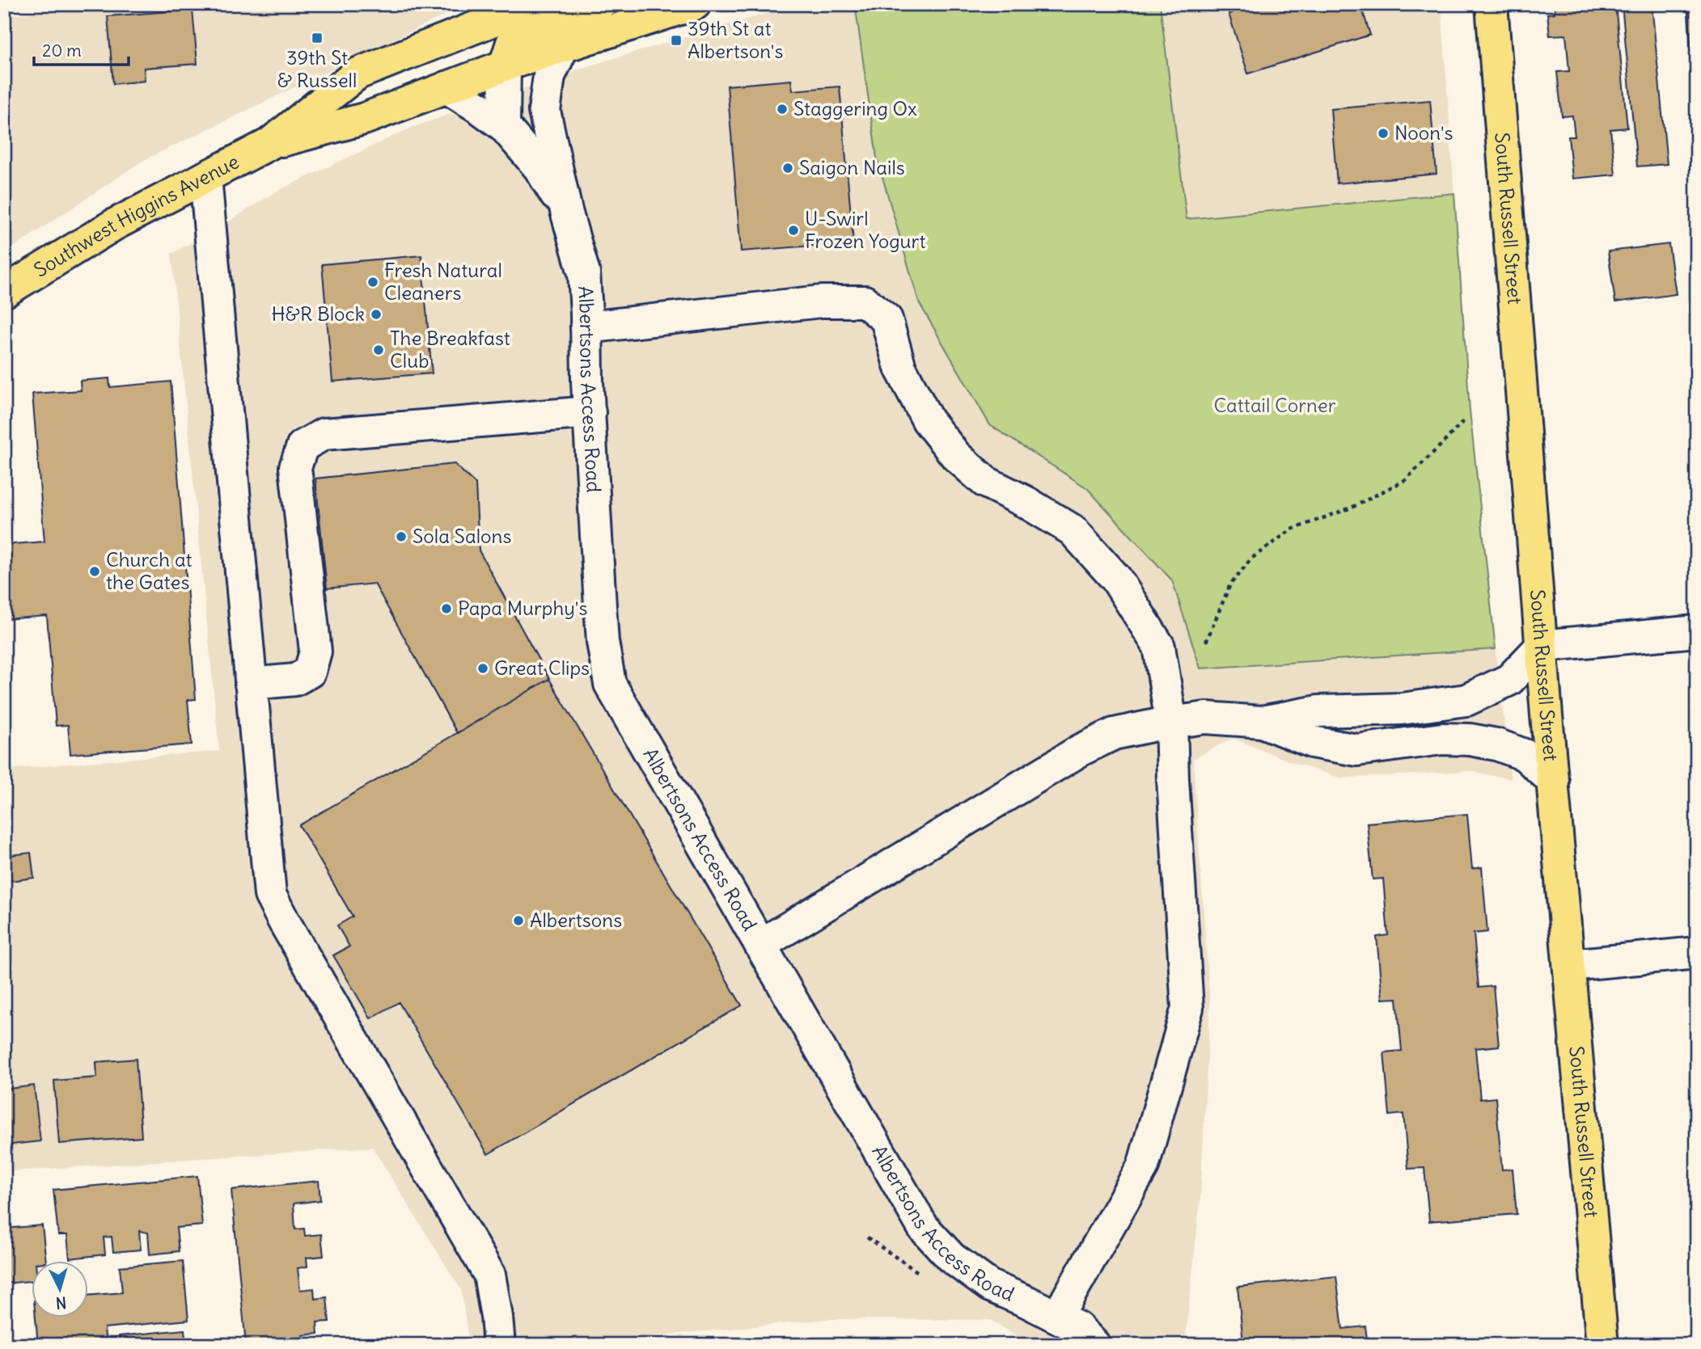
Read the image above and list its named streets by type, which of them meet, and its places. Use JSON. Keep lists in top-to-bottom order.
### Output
{
  "streets": {
    "main road": ["Southwest Higgins Avenue", "South Russell Street"],
    "lane": ["Albertsons Access Road"]
  },
  "parks": ["Cattail Corner"],
  "places": {
    "transit": ["39th St & Russell", "39th St at Albertson's"],
    "other": [
      "Staggering Ox",
      "Noon's",
      "Saigon Nails",
      "U-Swirl Frozen Yogurt",
      "Fresh Natural Cleaners",
      "H&R Block",
      "The Breakfast Club",
      "Sola Salons",
      "Church at the Gates",
      "Papa Murphy's",
      "Great Clips",
      "Albertsons"
    ]
  },
  "scale_bar": "20 m",
  "north": "bottom"
}
